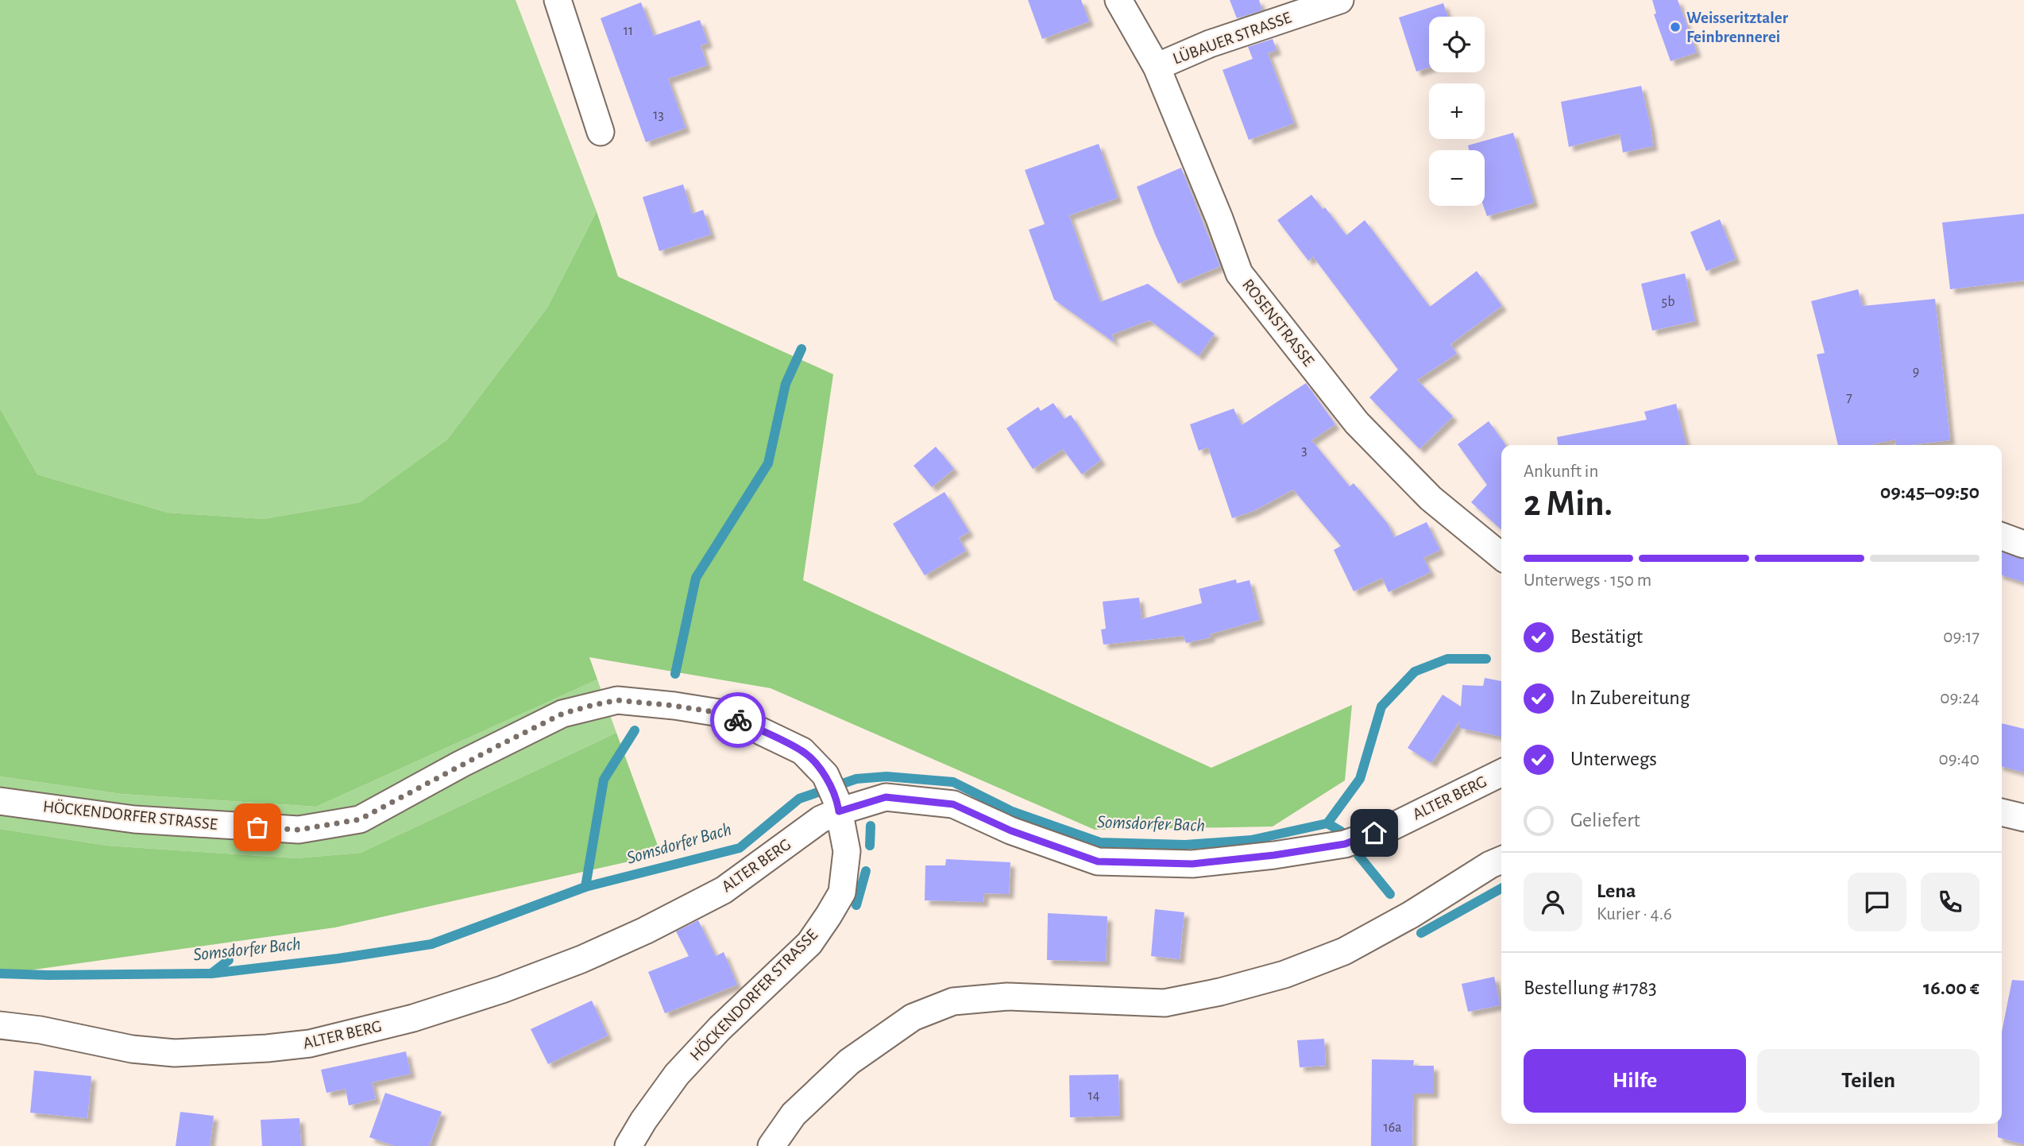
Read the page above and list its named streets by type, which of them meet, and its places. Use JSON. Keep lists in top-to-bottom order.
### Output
{
  "streets": {
    "street": [
      "LÜBAUER STRASSE",
      "ROSENSTRASSE",
      "ALTER BERG",
      "HÖCKENDORFER STRASSE"
    ]
  },
  "crossings": [
    ["LÜBAUER STRASSE", "ROSENSTRASSE"],
    ["ALTER BERG", "HÖCKENDORFER STRASSE"]
  ],
  "water": ["Somsdorfer Bach"],
  "places": ["Weisseritztaler Feinbrennerei"],
  "house_numbers": [
    "11",
    "13",
    "5b",
    "9",
    "7",
    "3",
    "14",
    "16a"
  ],
  "page": {
    "map_buttons": ["+", "−"],
    "heading": ["2 Min.", "Ankunft in", "09:45–09:50"],
    "panel": [
      "Lena",
      "Kurier · 4.6",
      "Bestellung #1783",
      "16.00 €"
    ],
    "bar": "Unterwegs · 150 m",
    "list": [
      ["Bestätigt", "09:17"],
      ["In Zubereitung", "09:24"],
      ["Unterwegs", "09:40"],
      "Geliefert"
    ],
    "buttons": ["Hilfe", "Teilen"]
  }
}
